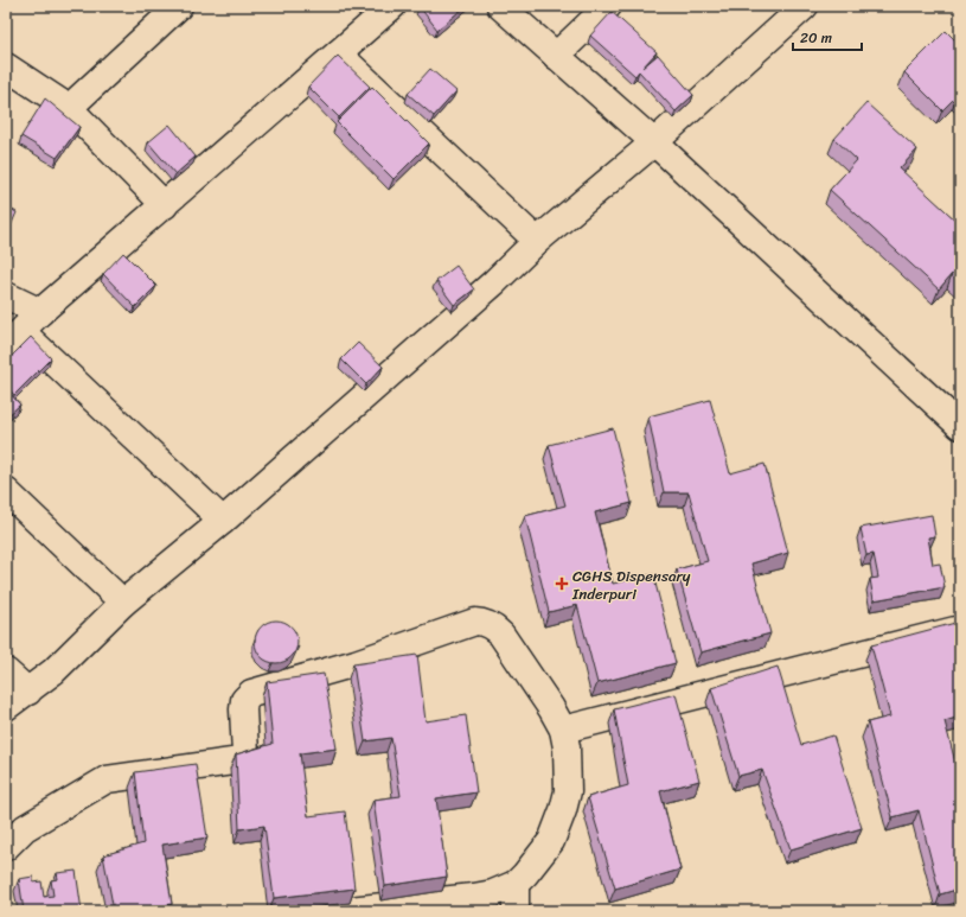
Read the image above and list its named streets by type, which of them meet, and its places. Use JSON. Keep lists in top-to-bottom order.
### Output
{
  "places": {
    "health": ["CGHS Dispensary Inderpuri"]
  },
  "scale_bar": "20 m"
}
